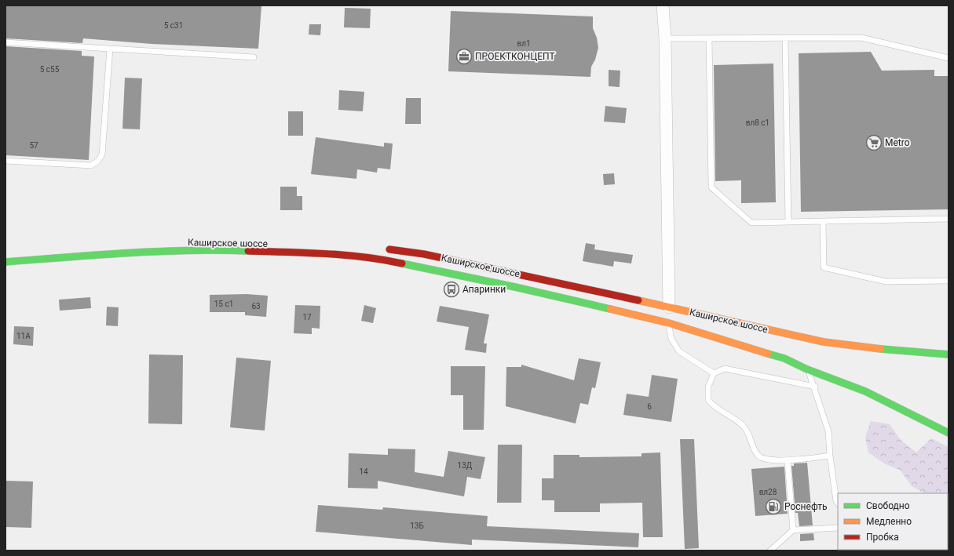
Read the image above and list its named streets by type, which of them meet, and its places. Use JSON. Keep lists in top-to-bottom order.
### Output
{
  "streets": {
    "main road": ["Каширское шоссе"]
  },
  "places": {
    "office": ["ПРОЕКТКОНЦЕПТ"],
    "supermarket": ["Metro"],
    "bus stop": ["Апаринки"],
    "fuel station": ["Роснефть"]
  },
  "house_numbers": [
    "5 с31",
    "вл1",
    "5 с55",
    "вл8 с1",
    "57",
    "15 с1",
    "63",
    "17",
    "11А",
    "6",
    "13Д",
    "14",
    "вл28",
    "13Б"
  ],
  "legend": ["Свободно", "Медленно", "Пробка"]
}
